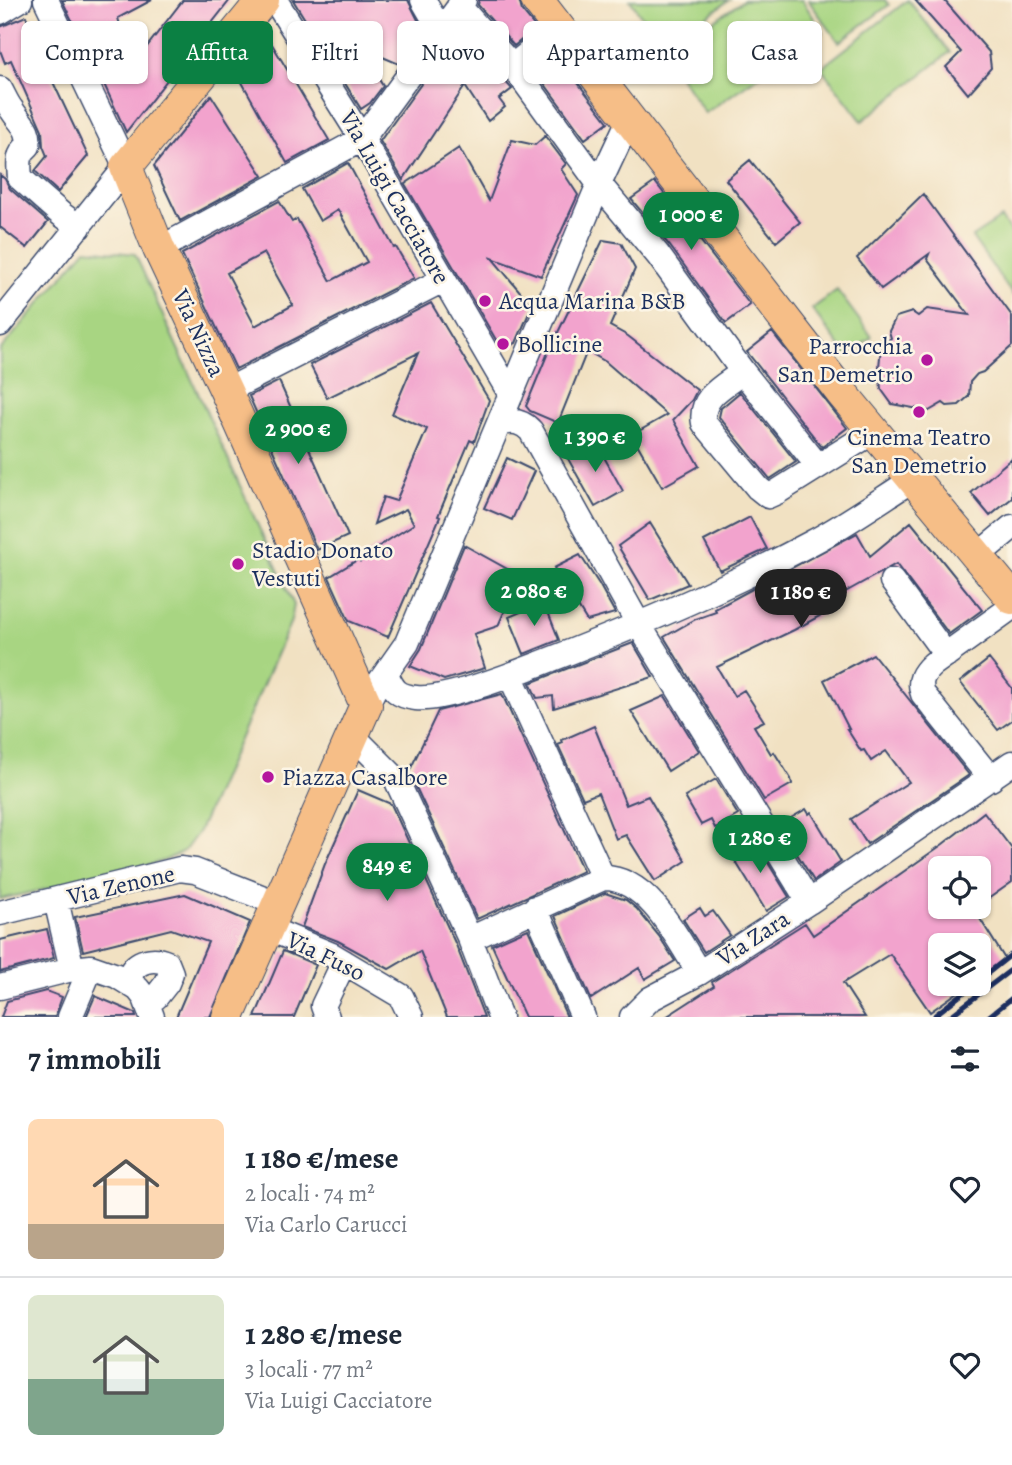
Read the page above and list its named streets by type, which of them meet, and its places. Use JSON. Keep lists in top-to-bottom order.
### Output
{
  "streets": {
    "main road": ["Via Nizza"],
    "street": [
      "Via Luigi Cacciatore",
      "Via Zenone",
      "Via Zara",
      "Via Fuso"
    ]
  },
  "crossings": [
    ["Via Zenone", "Via Fuso"]
  ],
  "places": [
    "Acqua Marina B&B",
    "Bollicine",
    "Parrocchia San Demetrio",
    "Cinema Teatro San Demetrio",
    "Stadio Donato Vestuti",
    "Piazza Casalbore"
  ],
  "page": {
    "chip": [
      "Compra",
      "Affitta",
      "Filtri",
      "Nuovo",
      "Appartamento",
      "Casa"
    ],
    "price": [
      "1 000 €",
      "2 900 €",
      "1 390 €",
      "2 080 €",
      "1 180 €",
      "1 280 €",
      "849 €"
    ],
    "heading": "7 immobili",
    "list": [
      {
        "name": "1 180 €/mese",
        "note": "2 locali · 74 m² · Via Carlo Carucci"
      },
      {
        "name": "1 280 €/mese",
        "note": "3 locali · 77 m² · Via Luigi Cacciatore"
      }
    ]
  }
}
